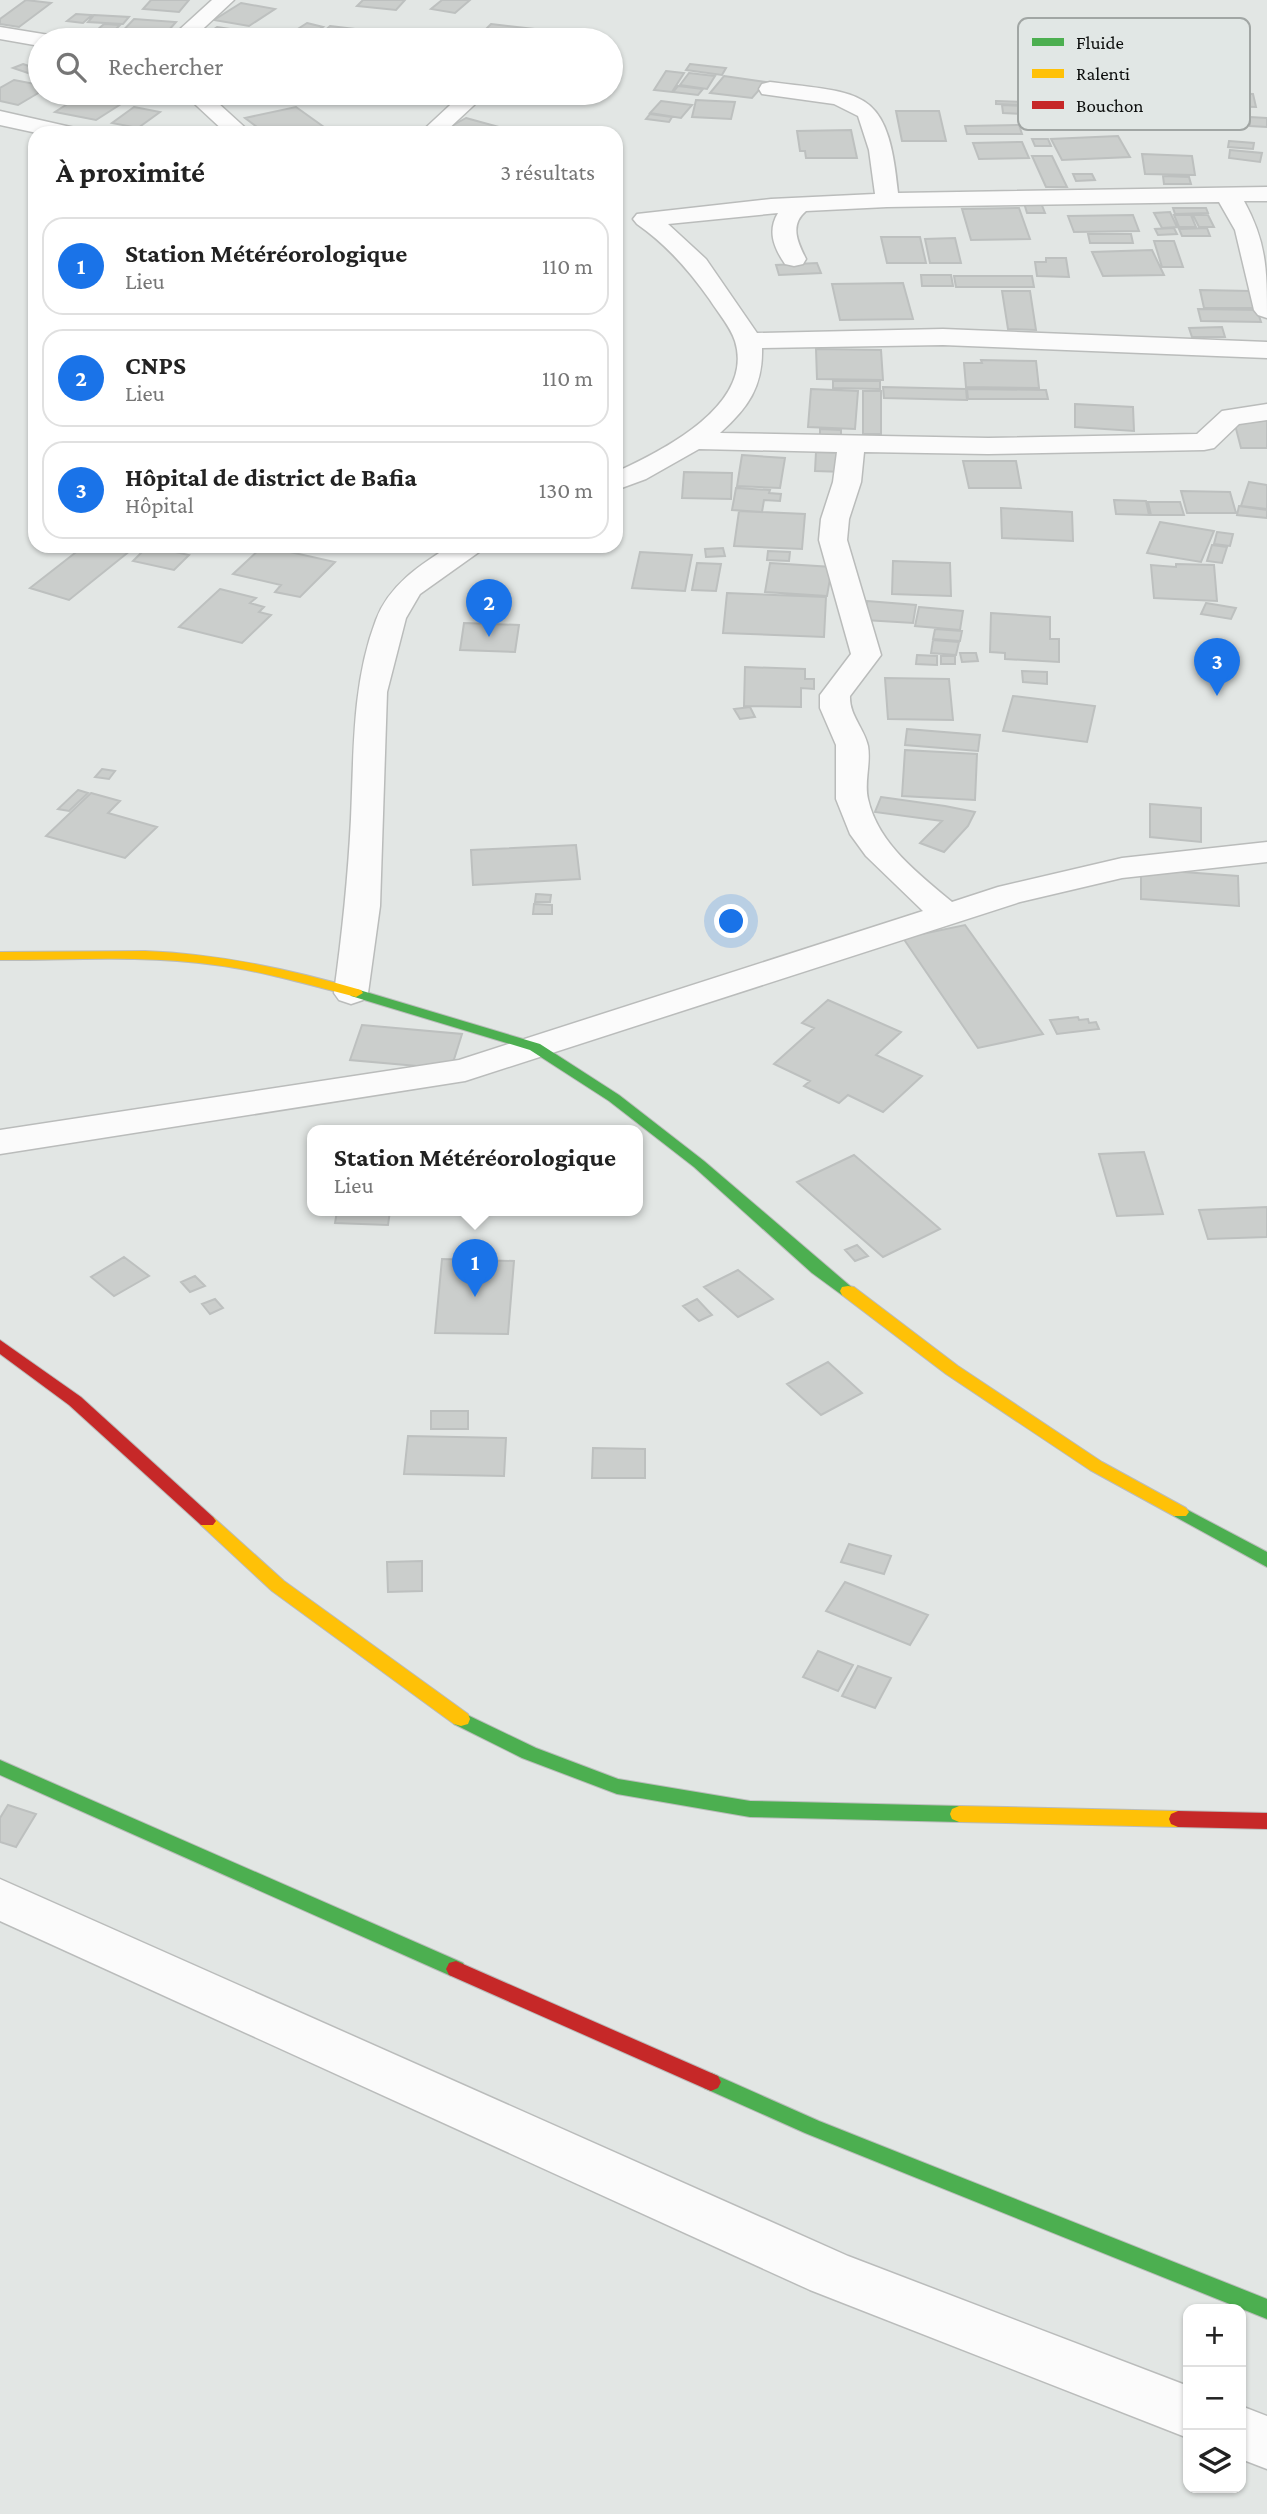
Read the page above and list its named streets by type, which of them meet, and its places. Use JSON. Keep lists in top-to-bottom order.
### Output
{
  "legend": ["Fluide", "Ralenti", "Bouchon"],
  "page": {
    "search": "Rechercher",
    "heading": ["À proximité", "3 résultats"],
    "list": [
      {
        "mark": "1",
        "name": "Station Météréorologique",
        "note": "Lieu",
        "value": "110 m"
      },
      {
        "mark": "2",
        "name": "CNPS",
        "note": "Lieu",
        "value": "110 m"
      },
      {
        "mark": "3",
        "name": "Hôpital de district de Bafia",
        "note": "Hôpital",
        "value": "130 m"
      }
    ],
    "pins": ["2", "3", "1"],
    "popup": ["Station Météréorologique", "Lieu"],
    "map_buttons": ["+", "−"]
  }
}
